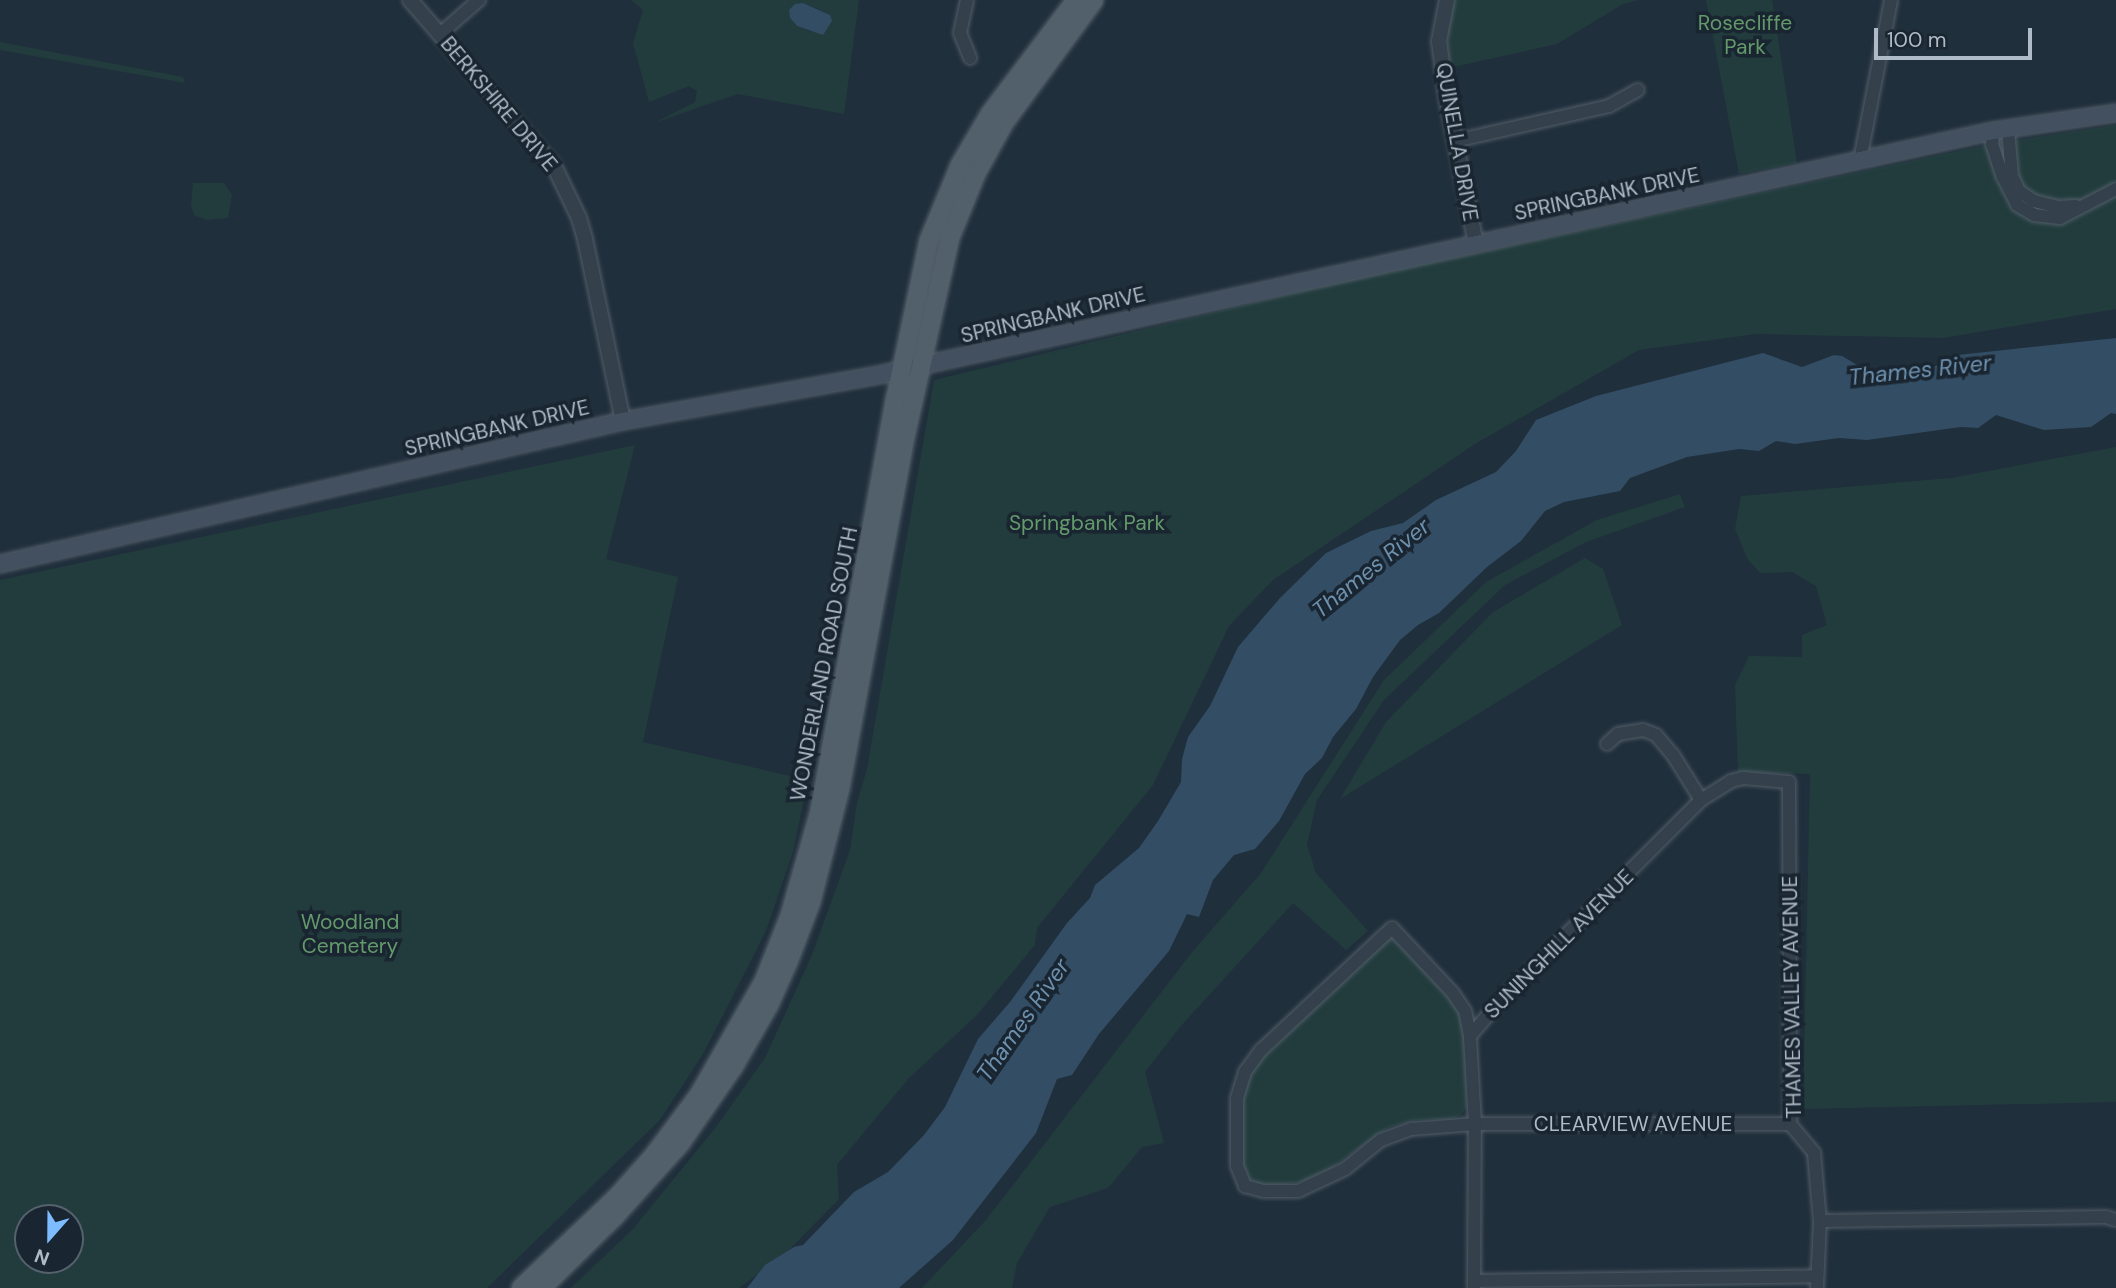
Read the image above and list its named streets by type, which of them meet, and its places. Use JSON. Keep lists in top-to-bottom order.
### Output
{
  "streets": {
    "main road": ["SPRINGBANK DRIVE", "WONDERLAND ROAD SOUTH"],
    "street": [
      "BERKSHIRE DRIVE",
      "QUINELLA DRIVE",
      "SUNINGHILL AVENUE",
      "THAMES VALLEY AVENUE",
      "CLEARVIEW AVENUE"
    ]
  },
  "crossings": [
    ["BERKSHIRE DRIVE", "SPRINGBANK DRIVE"],
    ["QUINELLA DRIVE", "SPRINGBANK DRIVE"],
    ["SPRINGBANK DRIVE", "WONDERLAND ROAD SOUTH"],
    ["SUNINGHILL AVENUE", "THAMES VALLEY AVENUE"],
    ["SUNINGHILL AVENUE", "CLEARVIEW AVENUE"],
    ["THAMES VALLEY AVENUE", "CLEARVIEW AVENUE"]
  ],
  "water": ["Thames River"],
  "parks": ["Rosecliffe Park", "Springbank Park", "Woodland Cemetery"],
  "scale_bar": "100 m",
  "north": "bottom"
}
